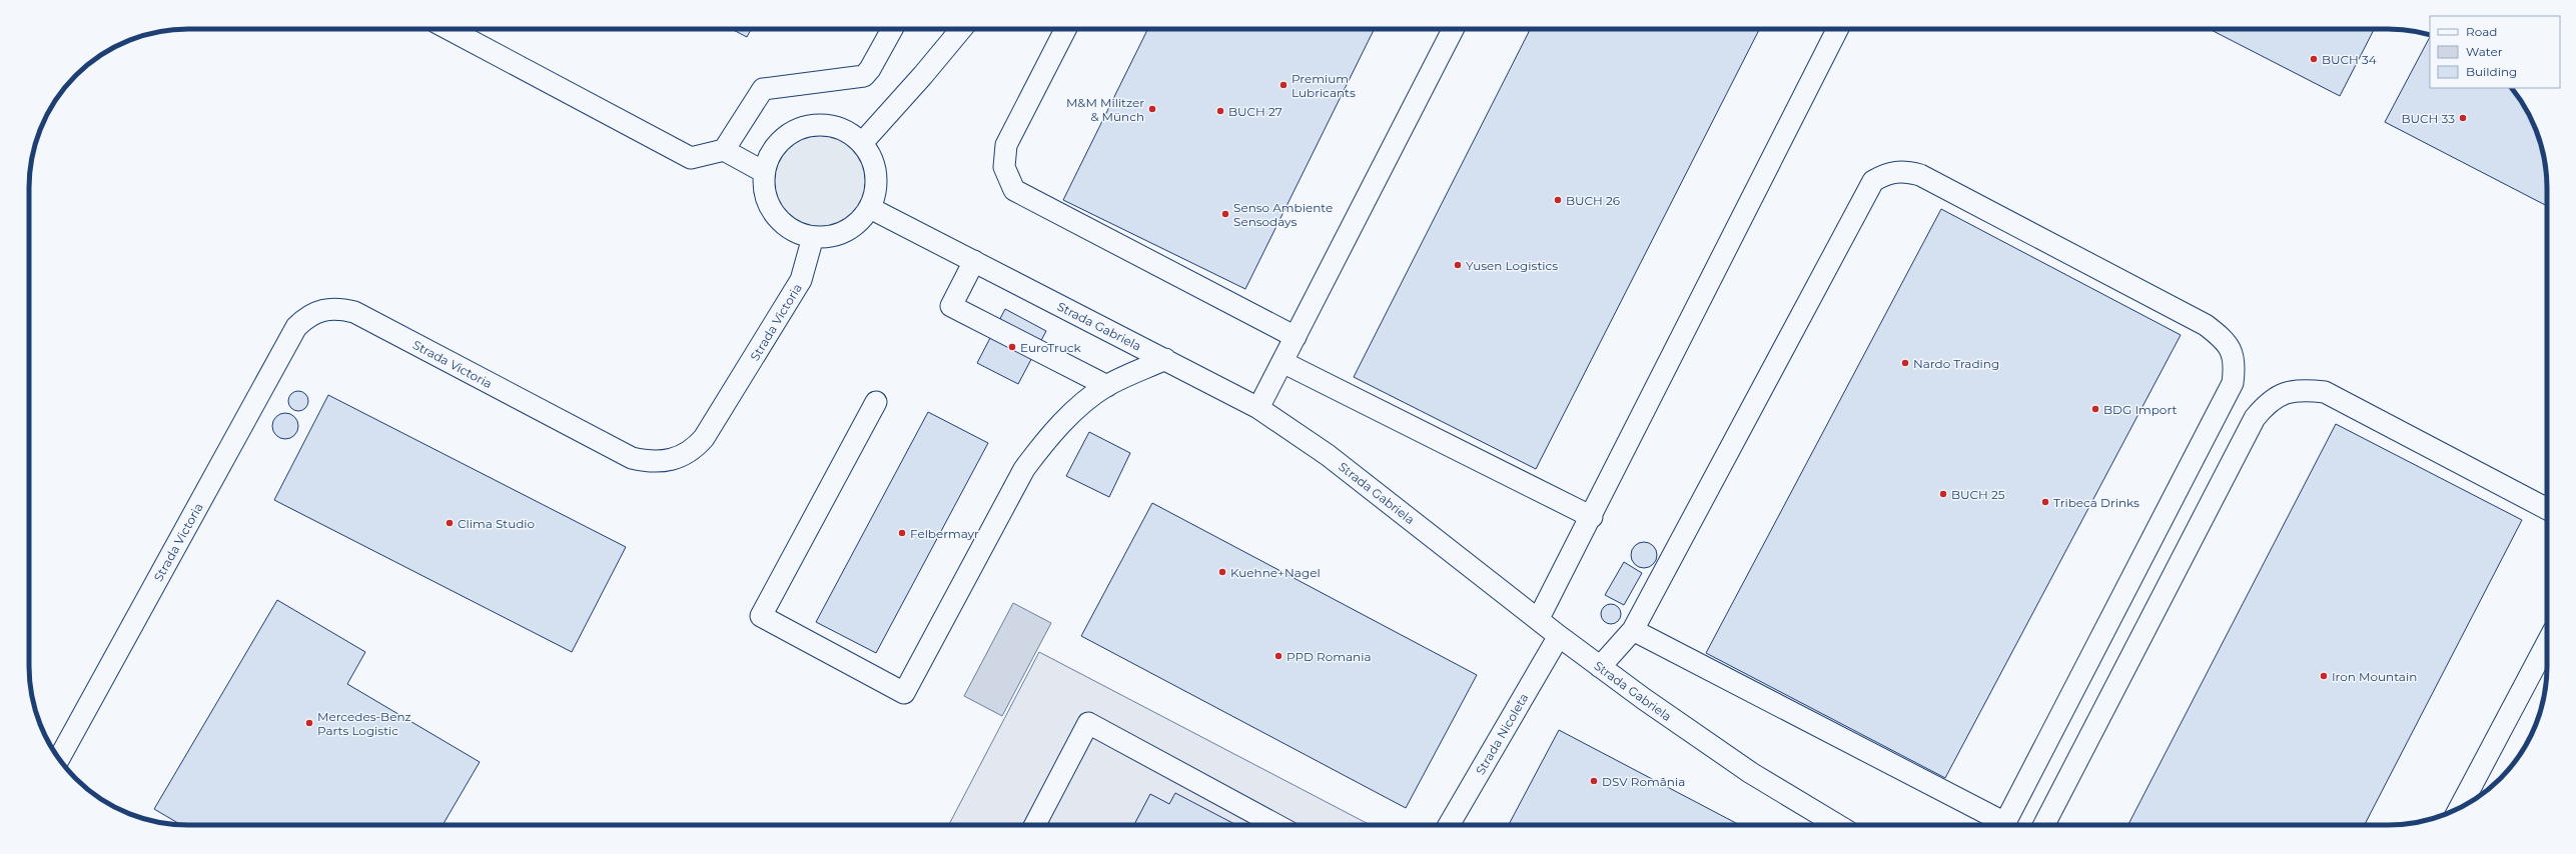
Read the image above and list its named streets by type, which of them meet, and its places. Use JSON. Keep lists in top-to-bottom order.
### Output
{
  "streets": {
    "street": ["Strada Victoria", "Strada Gabriela", "Strada Nicoleta"]
  },
  "crossings": [
    ["Strada Victoria", "Strada Gabriela"],
    ["Strada Gabriela", "Strada Nicoleta"]
  ],
  "places": [
    "BUCH 34",
    "Premium Lubricants",
    "M&M Militzer & Münch",
    "BUCH 27",
    "BUCH 33",
    "BUCH 26",
    "Senso Ambiente Sensodays",
    "Yusen Logistics",
    "EuroTruck",
    "Nardo Trading",
    "BDG Import",
    "BUCH 25",
    "Tribeca Drinks",
    "Clima Studio",
    "Felbermayr",
    "Kuehne+Nagel",
    "PPD Romania",
    "Iron Mountain",
    "Mercedes-Benz Parts Logistic",
    "DSV România"
  ],
  "legend": ["Road", "Water", "Building"]
}
